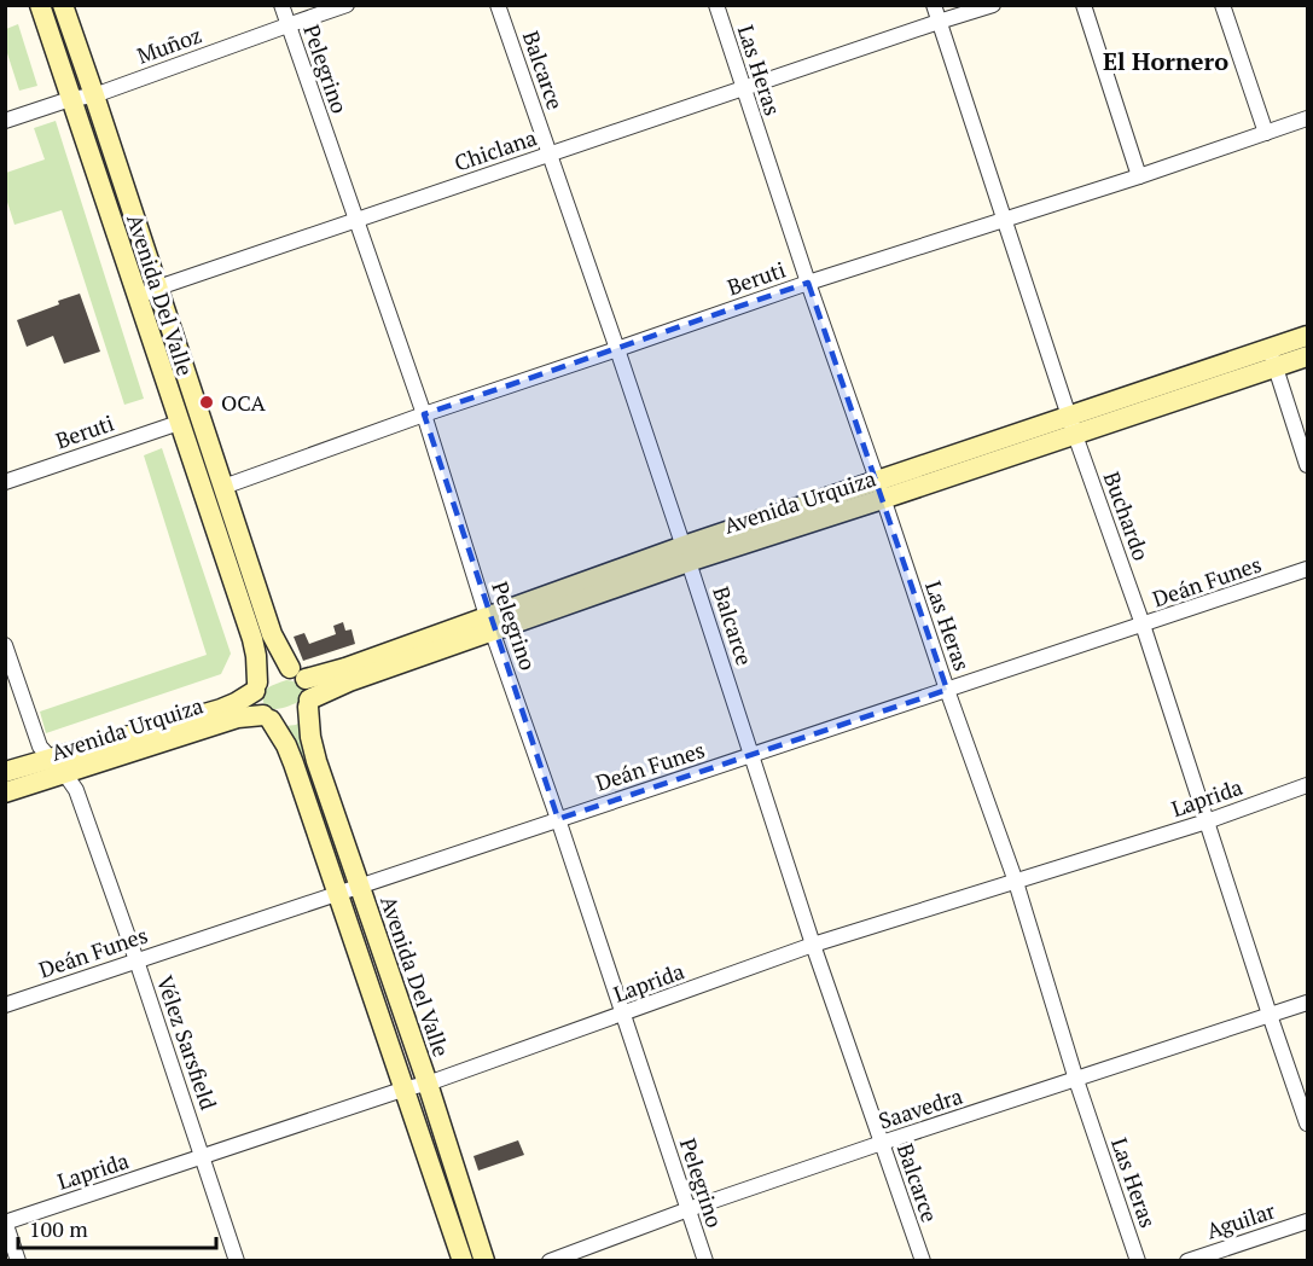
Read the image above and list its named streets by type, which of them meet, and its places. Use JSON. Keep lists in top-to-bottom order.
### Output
{
  "streets": {
    "main road": ["Avenida Del Valle", "Avenida Urquiza"],
    "street": [
      "Muñoz",
      "Pelegrino",
      "Balcarce",
      "Las Heras",
      "Chiclana",
      "Beruti",
      "Buchardo",
      "Deán Funes",
      "Laprida",
      "Vélez Sarsfield",
      "Saavedra",
      "Aguilar"
    ]
  },
  "crossings": [
    ["Muñoz", "Pelegrino"],
    ["Muñoz", "Avenida Del Valle"],
    ["Pelegrino", "Chiclana"],
    ["Pelegrino", "Beruti"],
    ["Pelegrino", "Avenida Urquiza"],
    ["Pelegrino", "Deán Funes"],
    ["Pelegrino", "Laprida"],
    ["Pelegrino", "Saavedra"],
    ["Balcarce", "Chiclana"],
    ["Balcarce", "Beruti"],
    ["Balcarce", "Avenida Urquiza"],
    ["Balcarce", "Deán Funes"],
    ["Balcarce", "Laprida"],
    ["Balcarce", "Saavedra"],
    ["Las Heras", "Chiclana"],
    ["Las Heras", "Beruti"],
    ["Las Heras", "Avenida Urquiza"],
    ["Las Heras", "Deán Funes"],
    ["Las Heras", "Laprida"],
    ["Las Heras", "Saavedra"],
    ["Chiclana", "Avenida Del Valle"],
    ["Chiclana", "Buchardo"],
    ["Beruti", "Avenida Del Valle"],
    ["Beruti", "Buchardo"],
    ["Avenida Del Valle", "Avenida Urquiza"],
    ["Avenida Del Valle", "Deán Funes"],
    ["Avenida Del Valle", "Laprida"],
    ["Avenida Urquiza", "Buchardo"],
    ["Avenida Urquiza", "Vélez Sarsfield"],
    ["Buchardo", "Deán Funes"],
    ["Buchardo", "Laprida"],
    ["Buchardo", "Saavedra"],
    ["Deán Funes", "Vélez Sarsfield"],
    ["Laprida", "Vélez Sarsfield"]
  ],
  "districts": ["El Hornero"],
  "places": ["OCA"],
  "scale_bar": "100 m"
}
